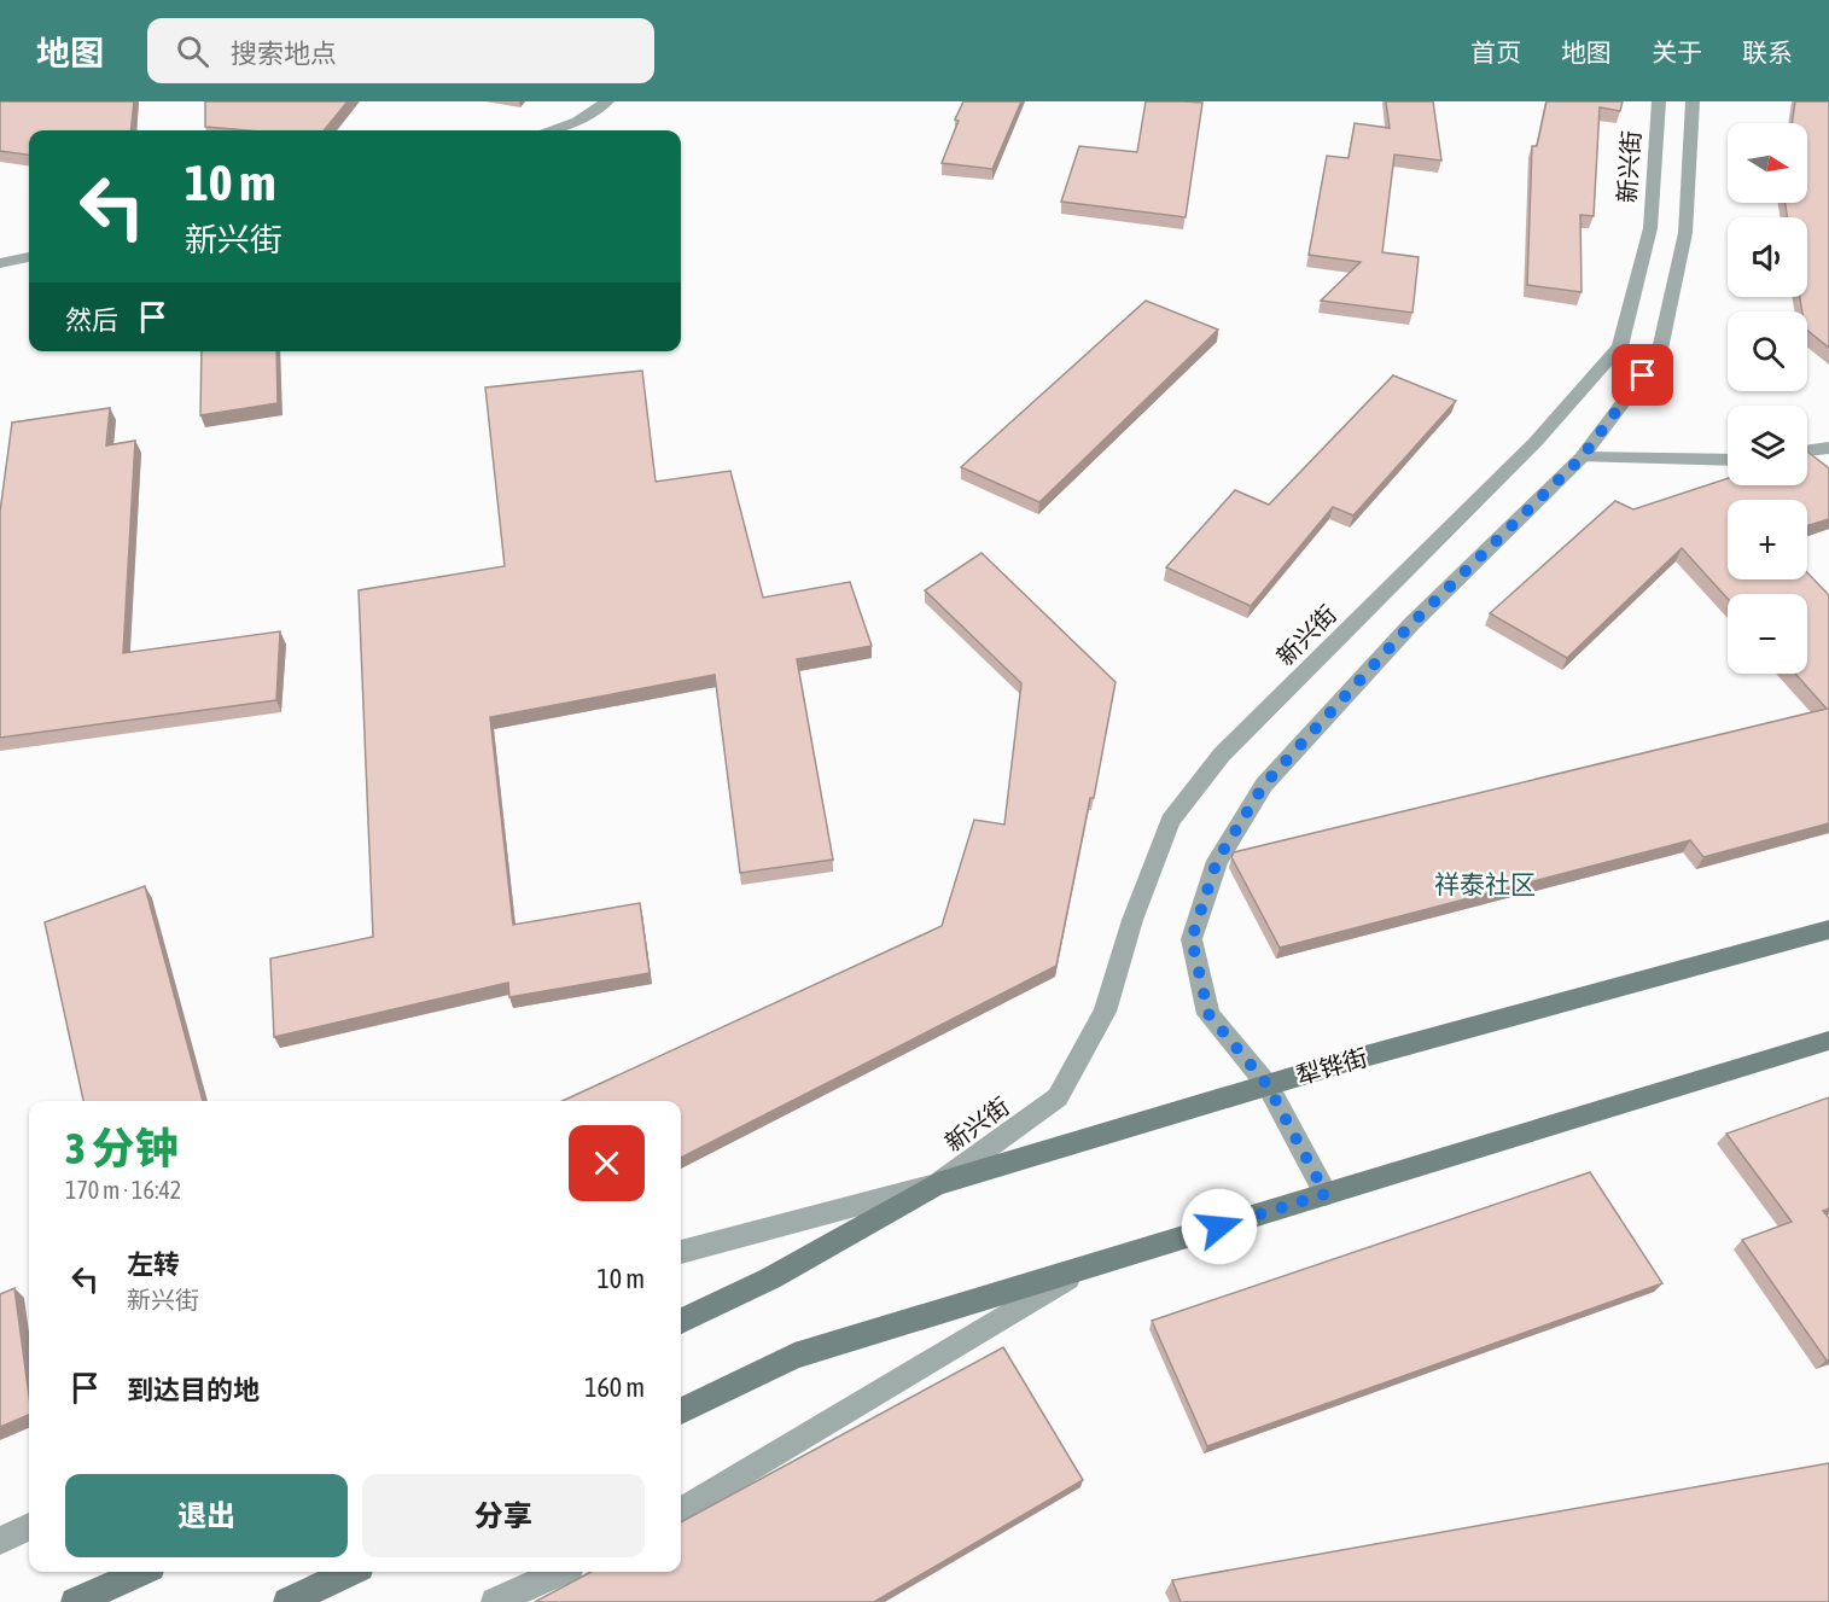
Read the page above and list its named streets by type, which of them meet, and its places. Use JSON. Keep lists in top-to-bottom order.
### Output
{
  "streets": {
    "main road": ["犁铧街"],
    "street": ["新兴街"]
  },
  "crossings": [
    ["新兴街", "犁铧街"]
  ],
  "districts": ["祥泰社区"],
  "north": "right",
  "page": {
    "header": "地图",
    "search": "搜索地点",
    "nav": [
      "首页",
      "地图",
      "关于",
      "联系"
    ],
    "map_buttons": ["+", "−"],
    "turn": ["10 m", "新兴街"],
    "then": "然后",
    "heading": ["3 分钟", "170 m · 16:42"],
    "list": [
      {
        "name": "左转",
        "note": "新兴街",
        "value": "10 m"
      },
      {
        "name": "到达目的地",
        "value": "160 m"
      }
    ],
    "buttons": ["退出", "分享"]
  }
}
